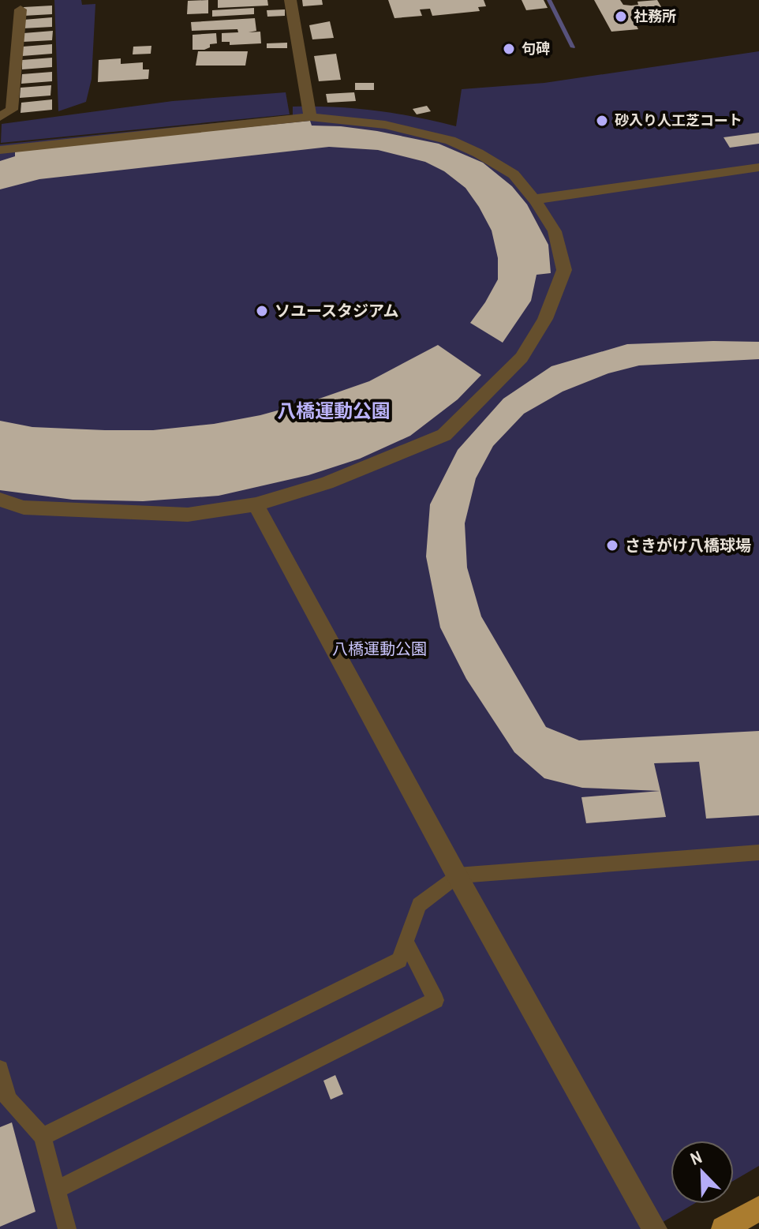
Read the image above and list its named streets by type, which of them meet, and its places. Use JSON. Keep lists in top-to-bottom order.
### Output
{
  "districts": ["八橋運動公園"],
  "parks": ["八橋運動公園"],
  "places": [
    "社務所",
    "句碑",
    "砂入り人工芝コート",
    "ソユースタジアム",
    "さきがけ八橋球場"
  ],
  "north": "top left"
}
